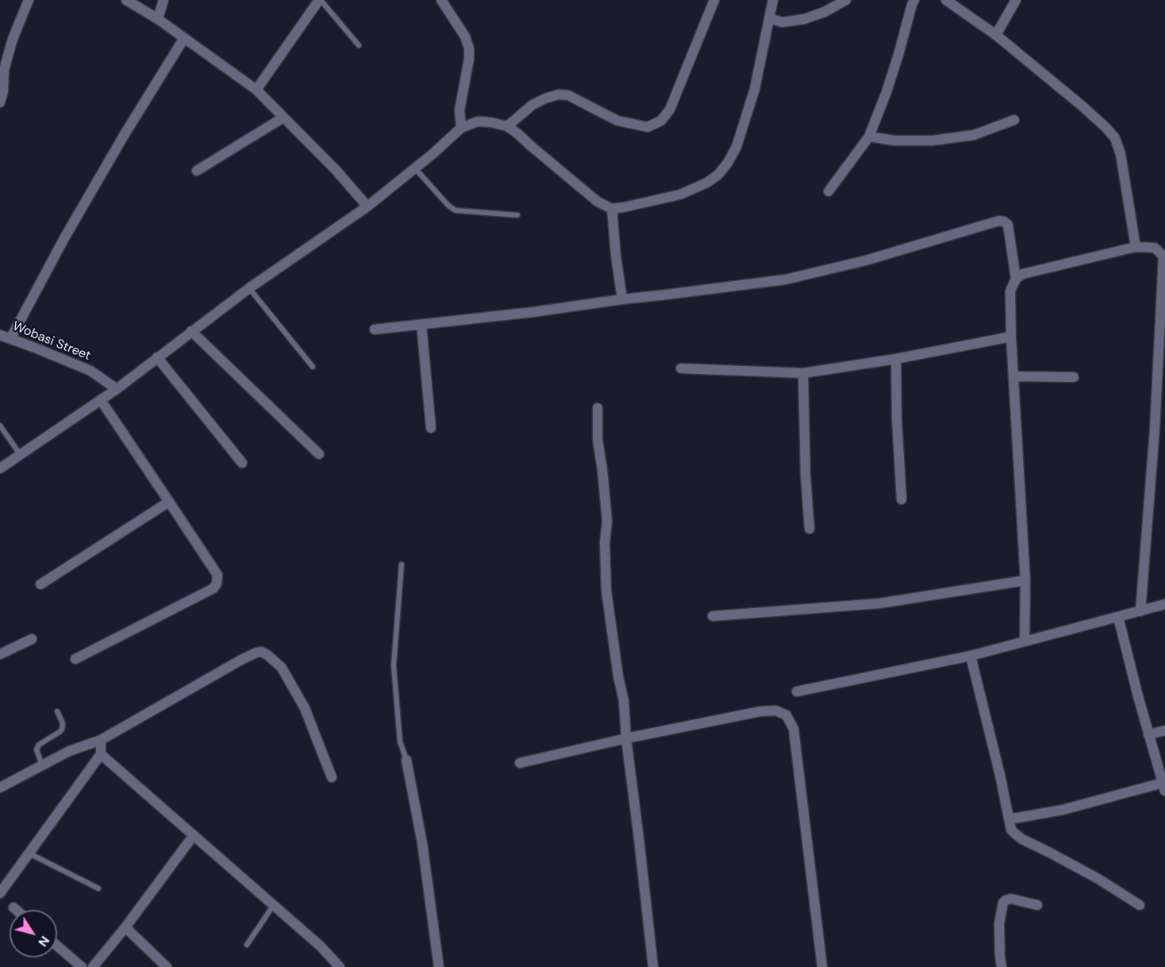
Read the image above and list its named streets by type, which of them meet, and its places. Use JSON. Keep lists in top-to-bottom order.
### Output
{
  "streets": {
    "street": ["Wobasi Street"]
  },
  "north": "bottom right"
}
